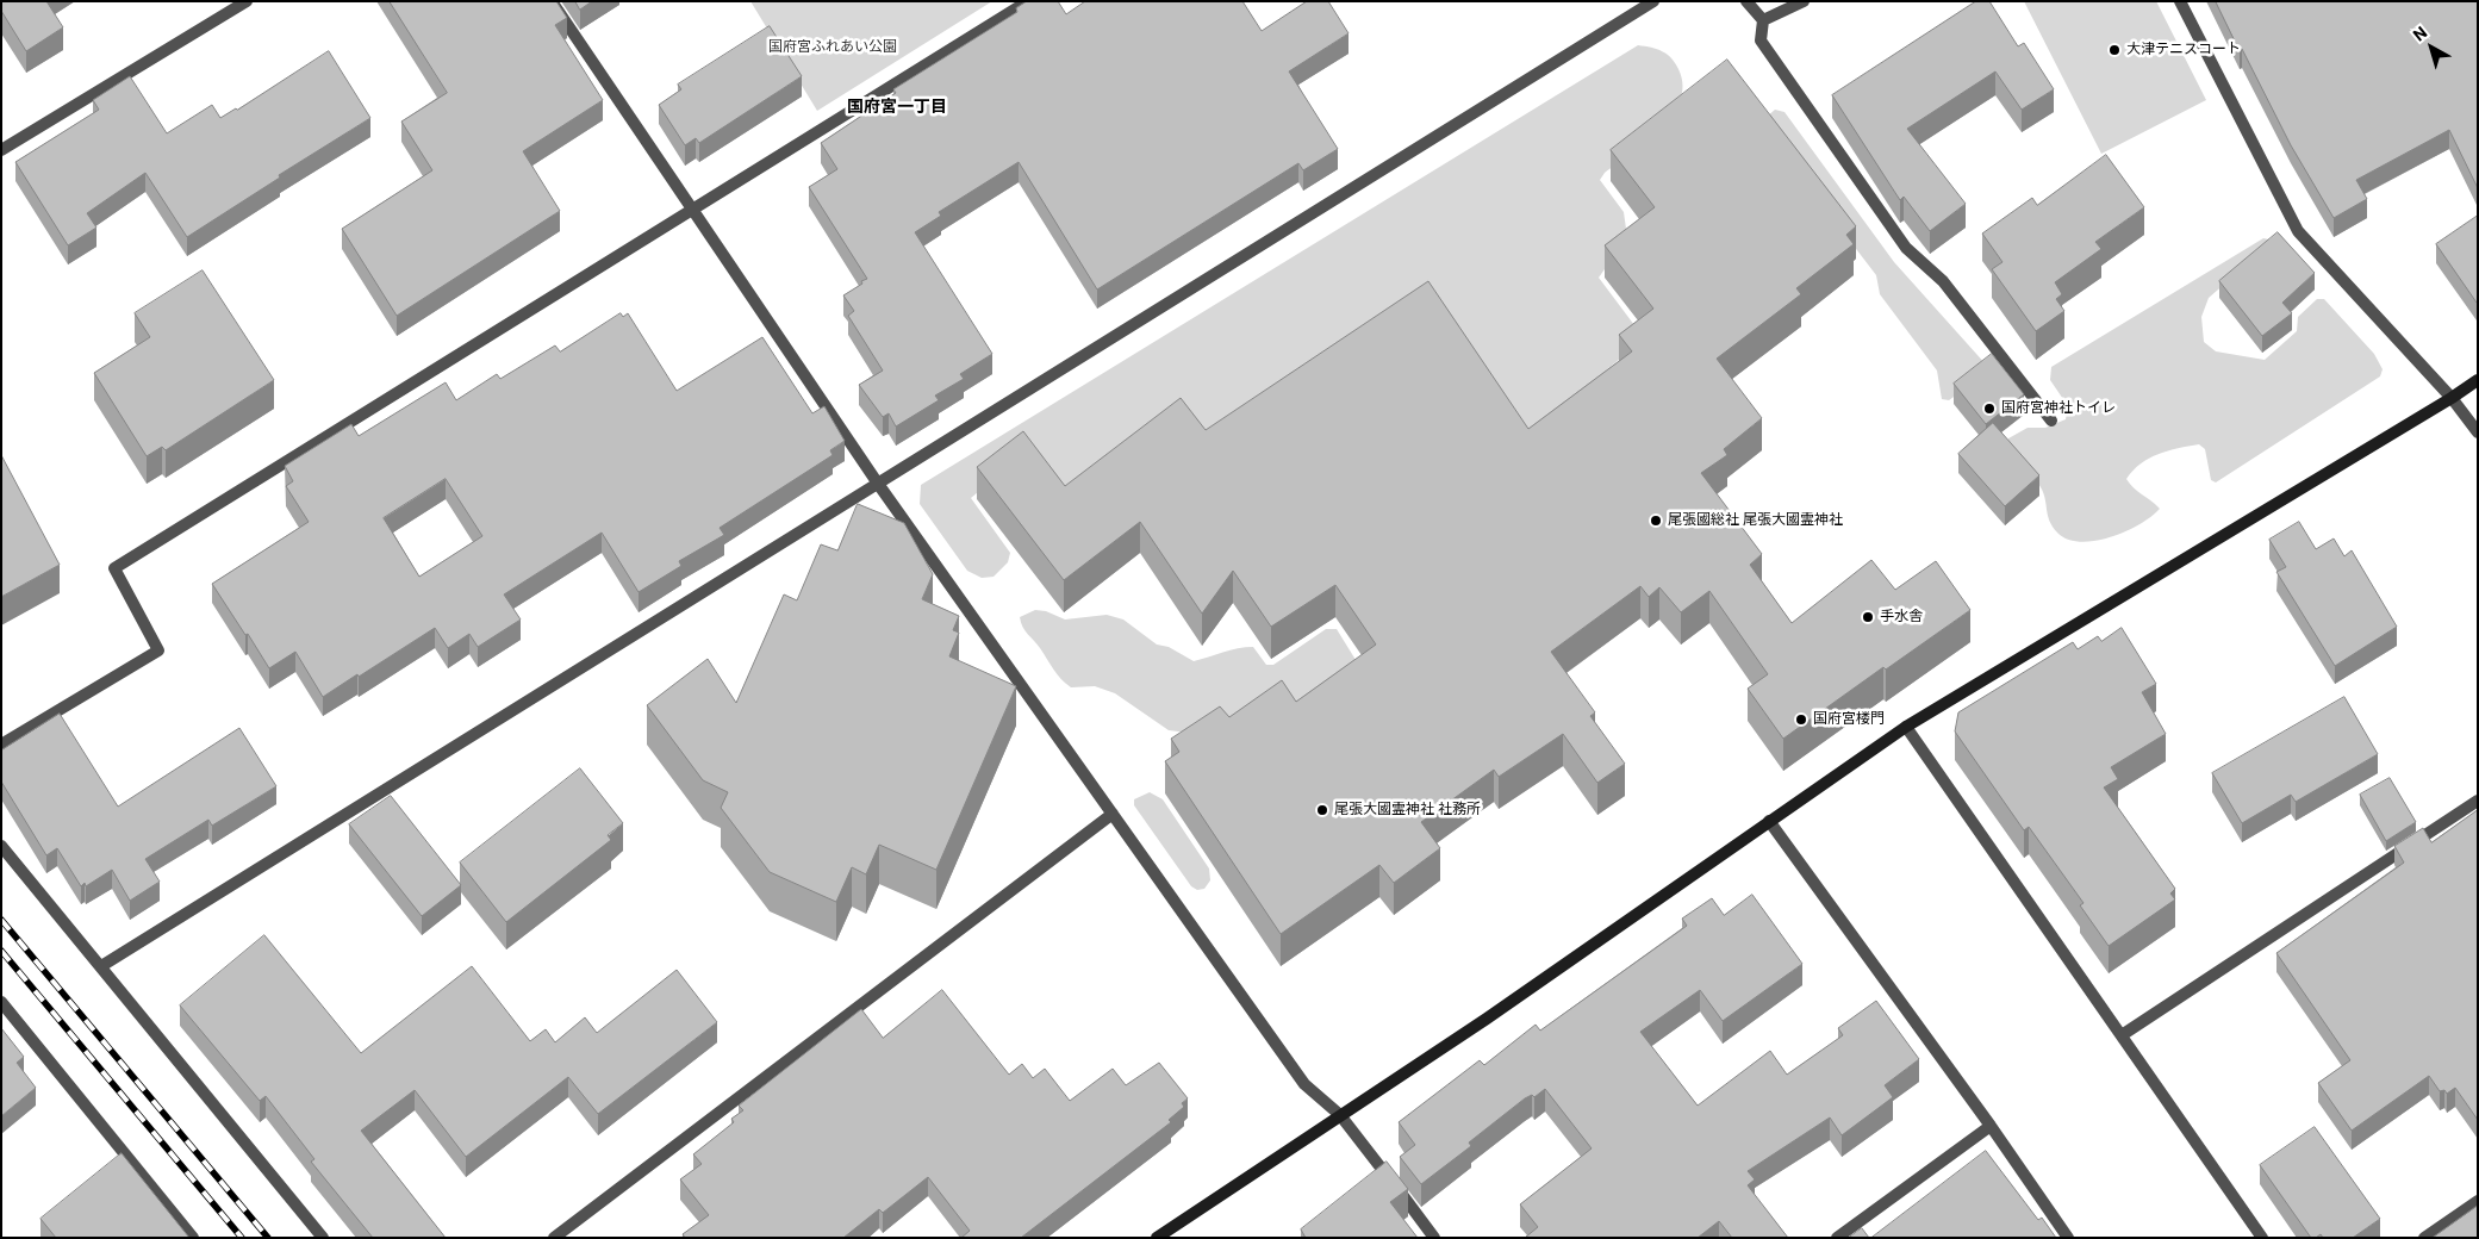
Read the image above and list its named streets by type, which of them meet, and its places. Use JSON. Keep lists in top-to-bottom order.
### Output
{
  "districts": ["国府宮一丁目"],
  "parks": ["国府宮ふれあい公園"],
  "places": [
    "大津テニスコート",
    "国府宮神社トイレ",
    "尾張國総社 尾張大國霊神社",
    "手水舎",
    "国府宮楼門",
    "尾張大國霊神社 社務所"
  ],
  "north": "top left"
}
